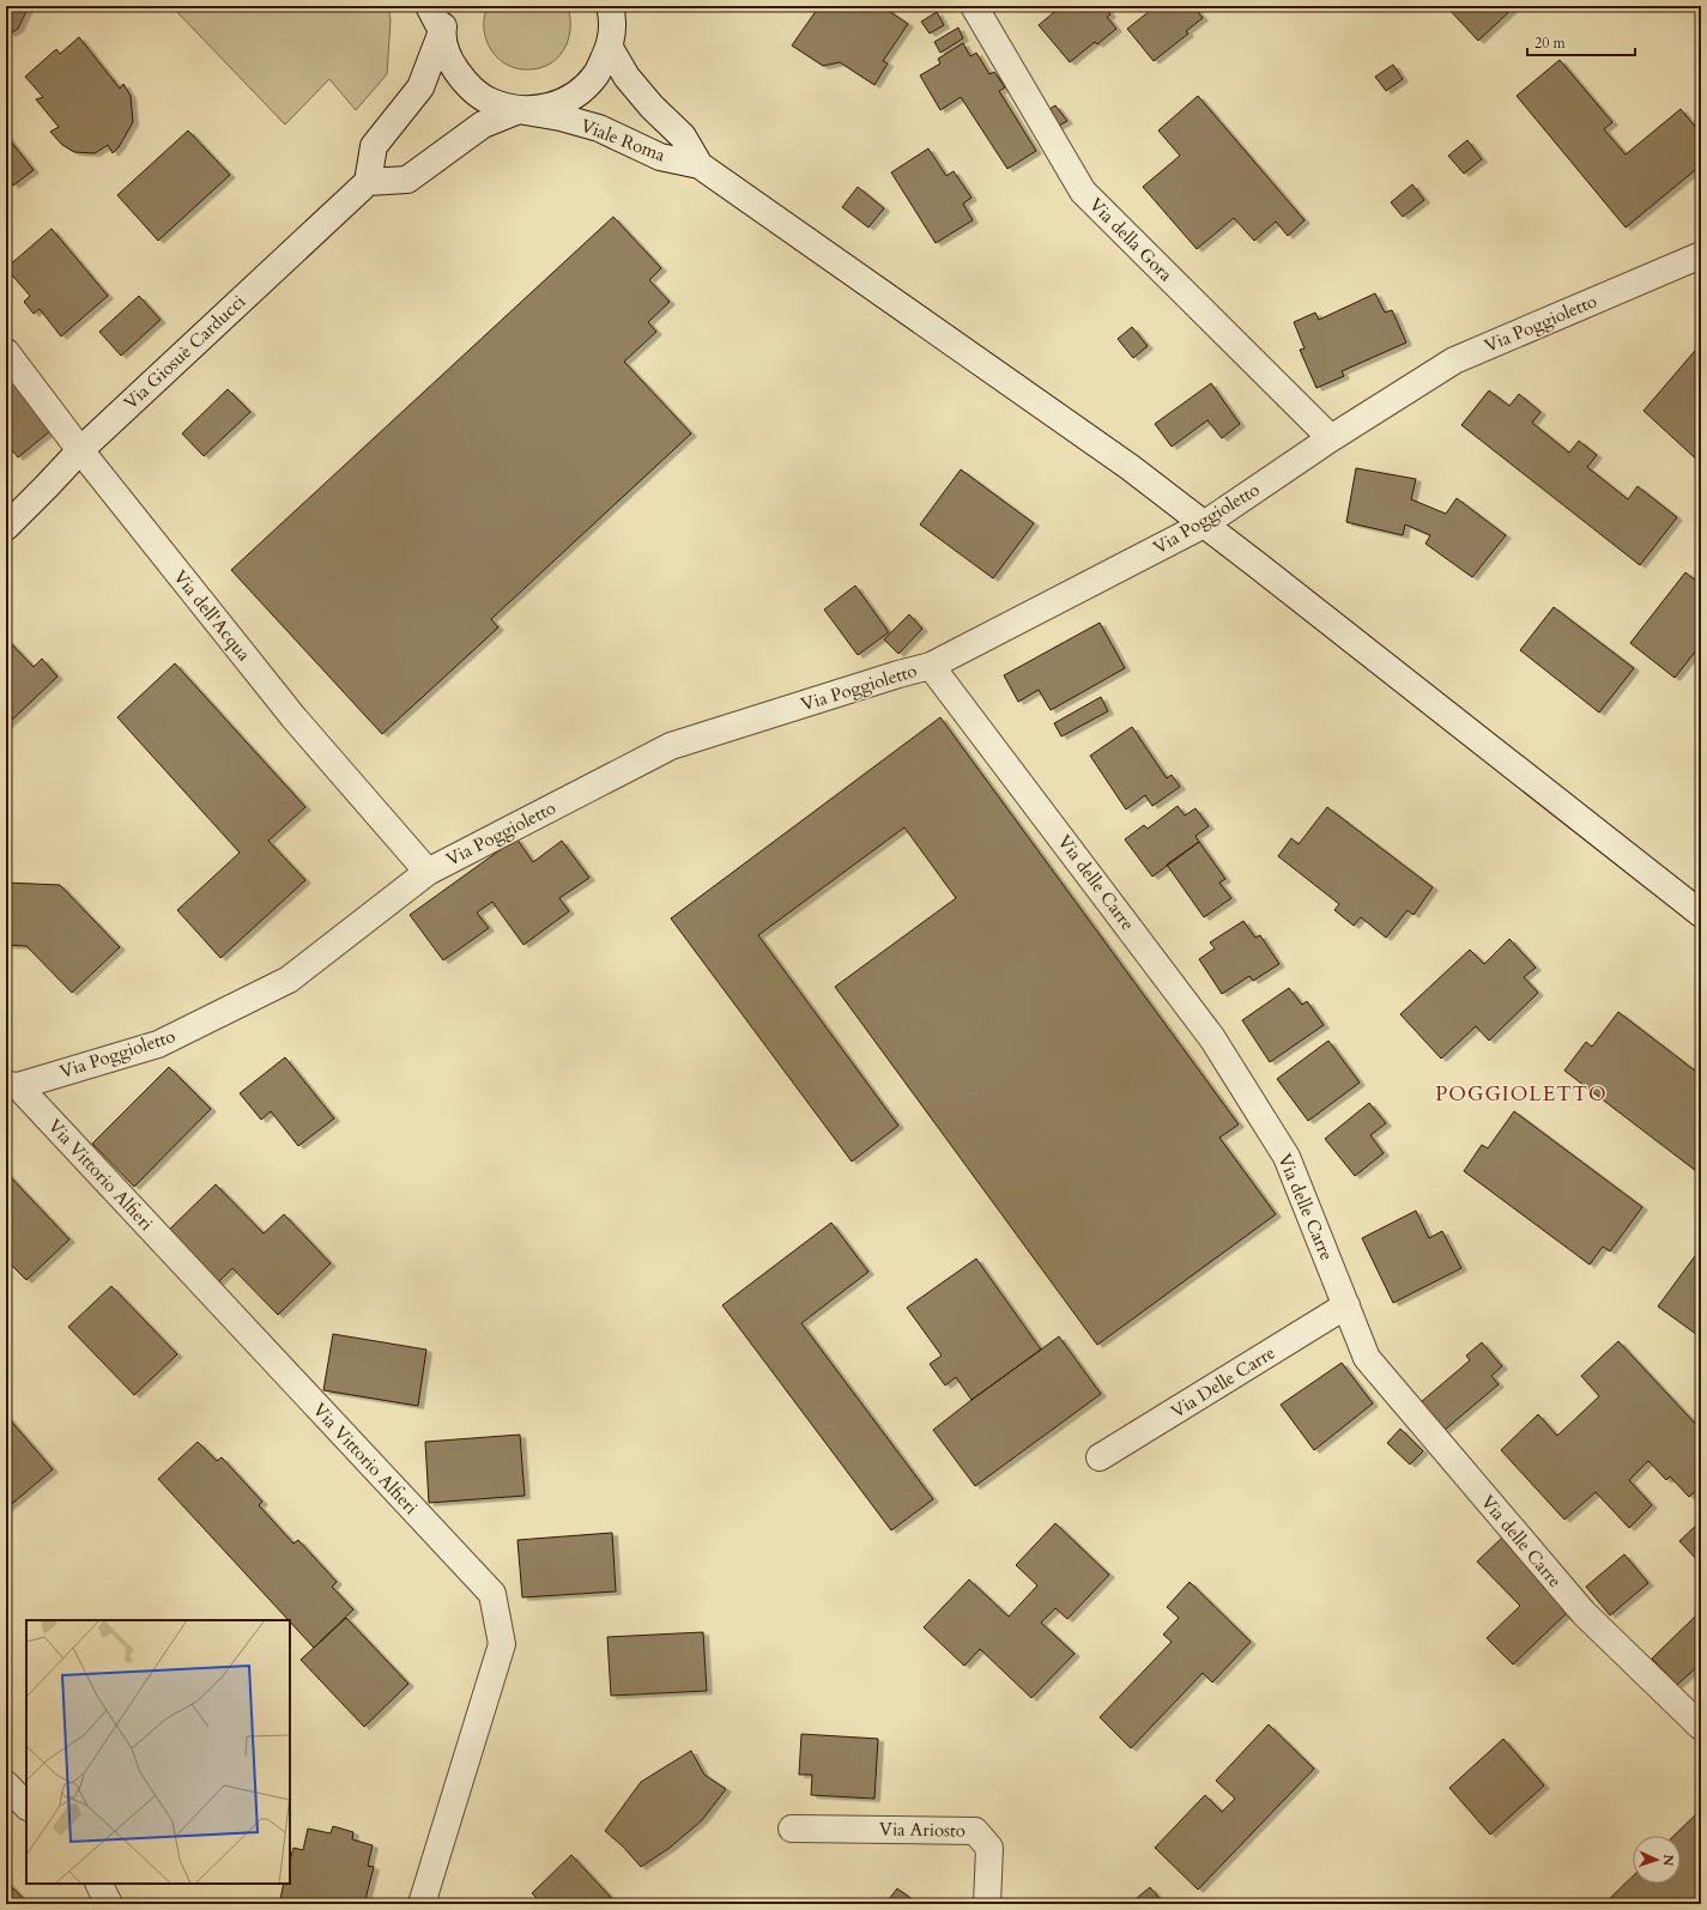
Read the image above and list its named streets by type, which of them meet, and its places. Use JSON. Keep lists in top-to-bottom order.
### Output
{
  "streets": {
    "street": [
      "Viale Roma",
      "Via della Gora",
      "Via Poggioletto",
      "Via Giosuè Carducci",
      "Via dell'Acqua",
      "Via delle Carre",
      "Via Vittorio Alfieri",
      "Via Delle Carre",
      "Via Ariosto"
    ]
  },
  "crossings": [
    ["Via della Gora", "Via Poggioletto"],
    ["Via Poggioletto", "Via dell'Acqua"],
    ["Via Poggioletto", "Via delle Carre"],
    ["Via Poggioletto", "Via Vittorio Alfieri"],
    ["Via Giosuè Carducci", "Via dell'Acqua"],
    ["Via delle Carre", "Via Delle Carre"]
  ],
  "districts": ["POGGIOLETTO"],
  "scale_bar": "20 m",
  "north": "right"
}
